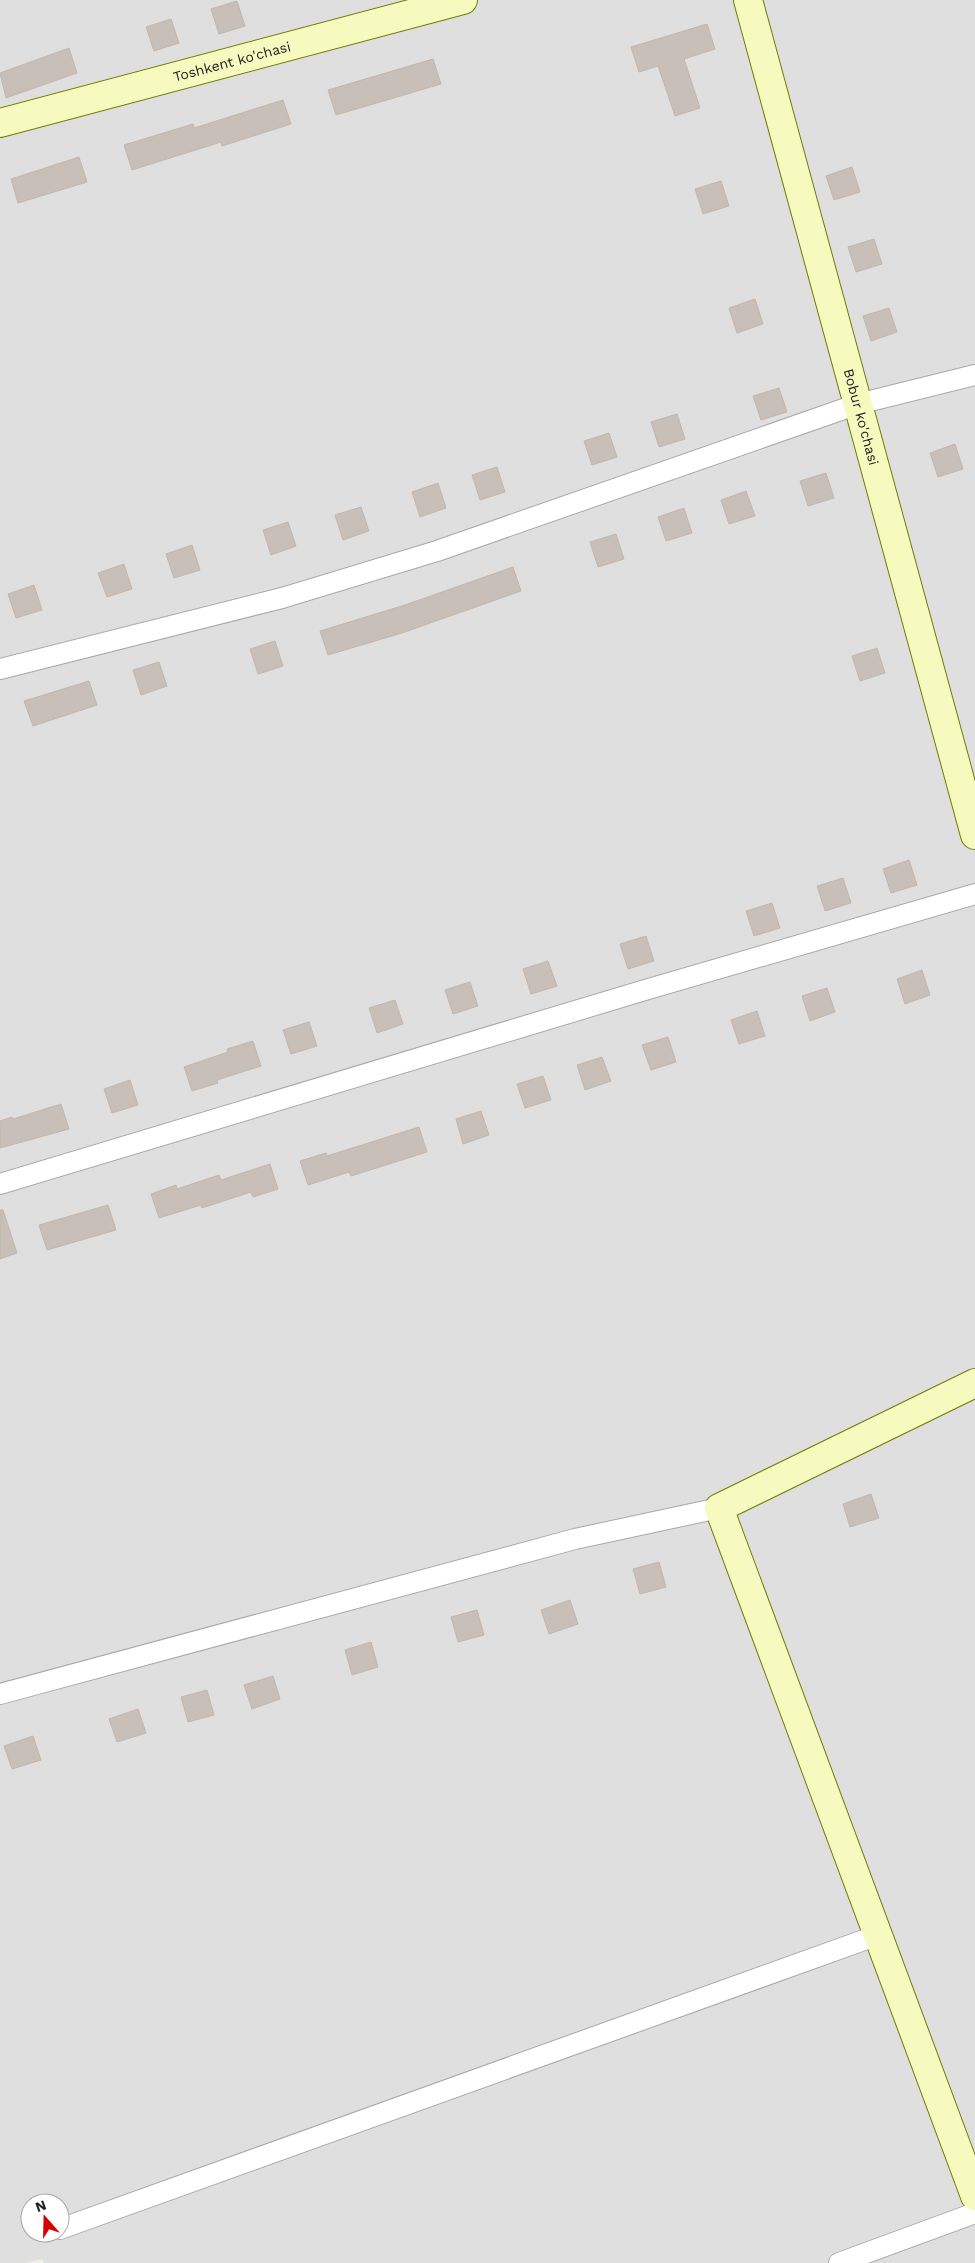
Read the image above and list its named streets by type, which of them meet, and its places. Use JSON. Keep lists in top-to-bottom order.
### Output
{
  "streets": {
    "street": ["Toshkent ko'chasi", "Bobur ko'chasi"]
  },
  "north": "top"
}
